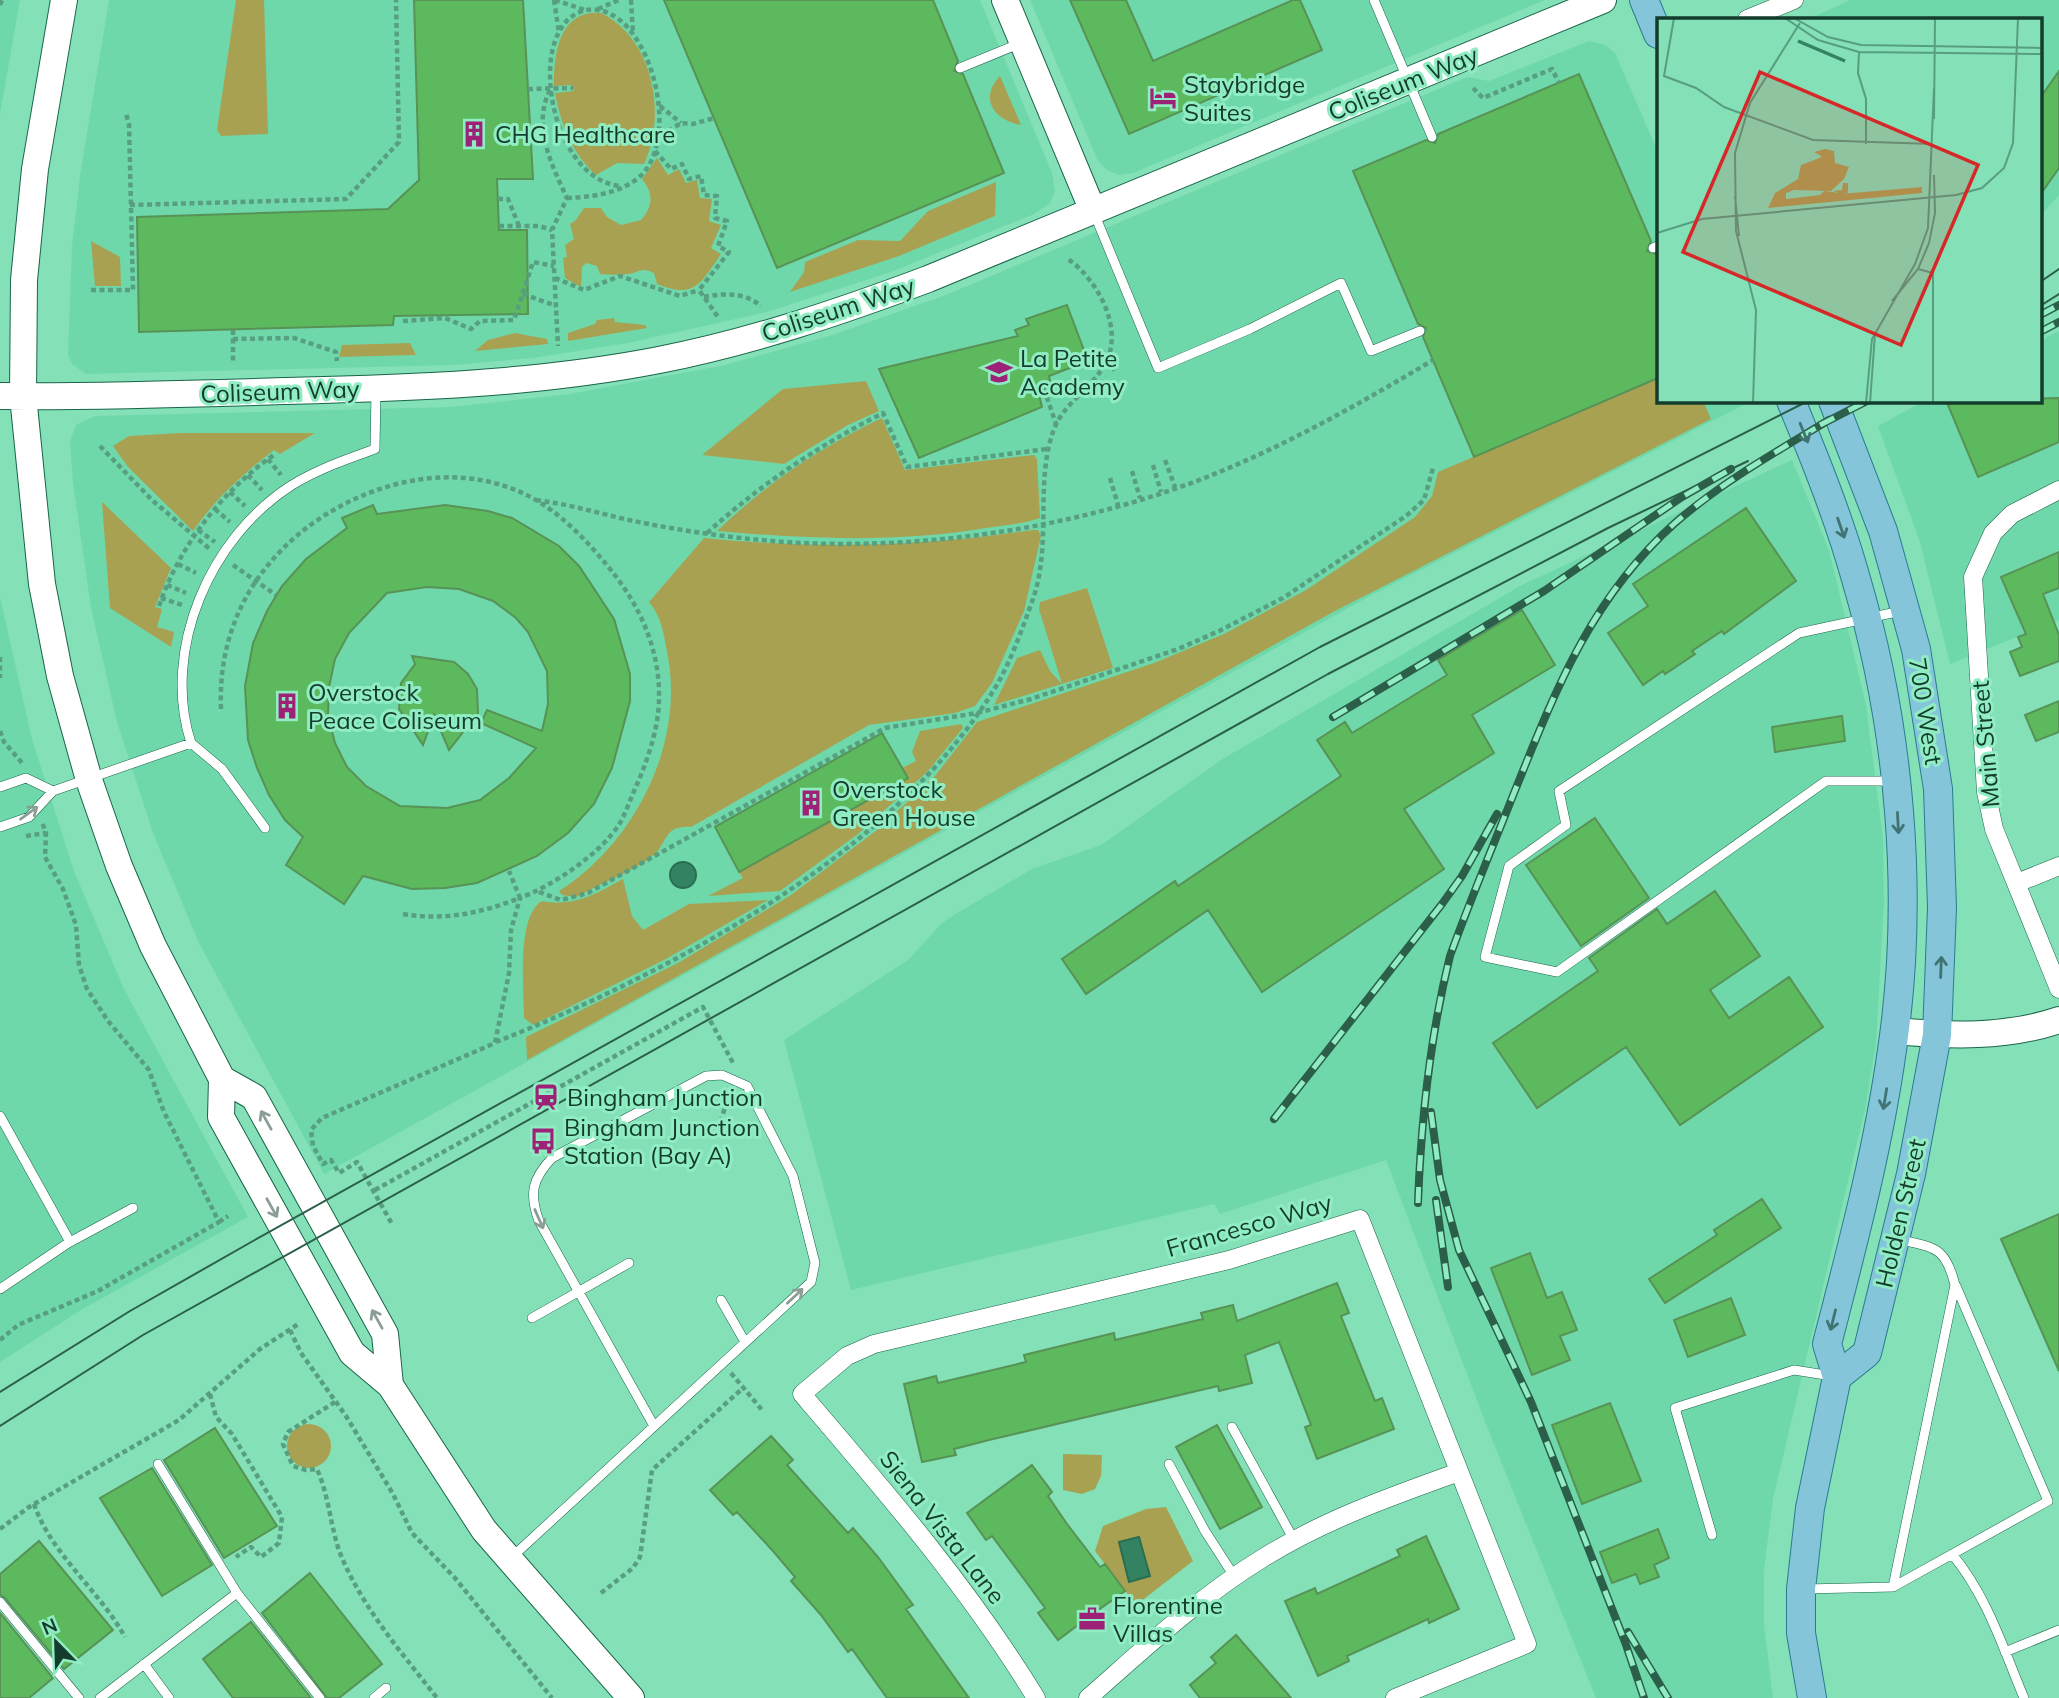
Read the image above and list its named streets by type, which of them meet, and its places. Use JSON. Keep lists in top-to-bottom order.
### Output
{
  "streets": {
    "main road": ["Coliseum Way", "700 West", "Holden Street"],
    "street": ["Main Street", "Francesco Way", "Siena Vista Lane"]
  },
  "crossings": [
    ["700 West", "Holden Street"],
    ["Francesco Way", "Siena Vista Lane"]
  ],
  "places": {
    "hotel": ["Staybridge Suites"],
    "building": ["CHG Healthcare", "Overstock Peace Coliseum", "Overstock Green House"],
    "school or university": ["La Petite Academy"],
    "station": ["Bingham Junction"],
    "bus stop": ["Bingham Junction Station (Bay A)"],
    "office": ["Florentine Villas"]
  },
  "north": "top left"
}
